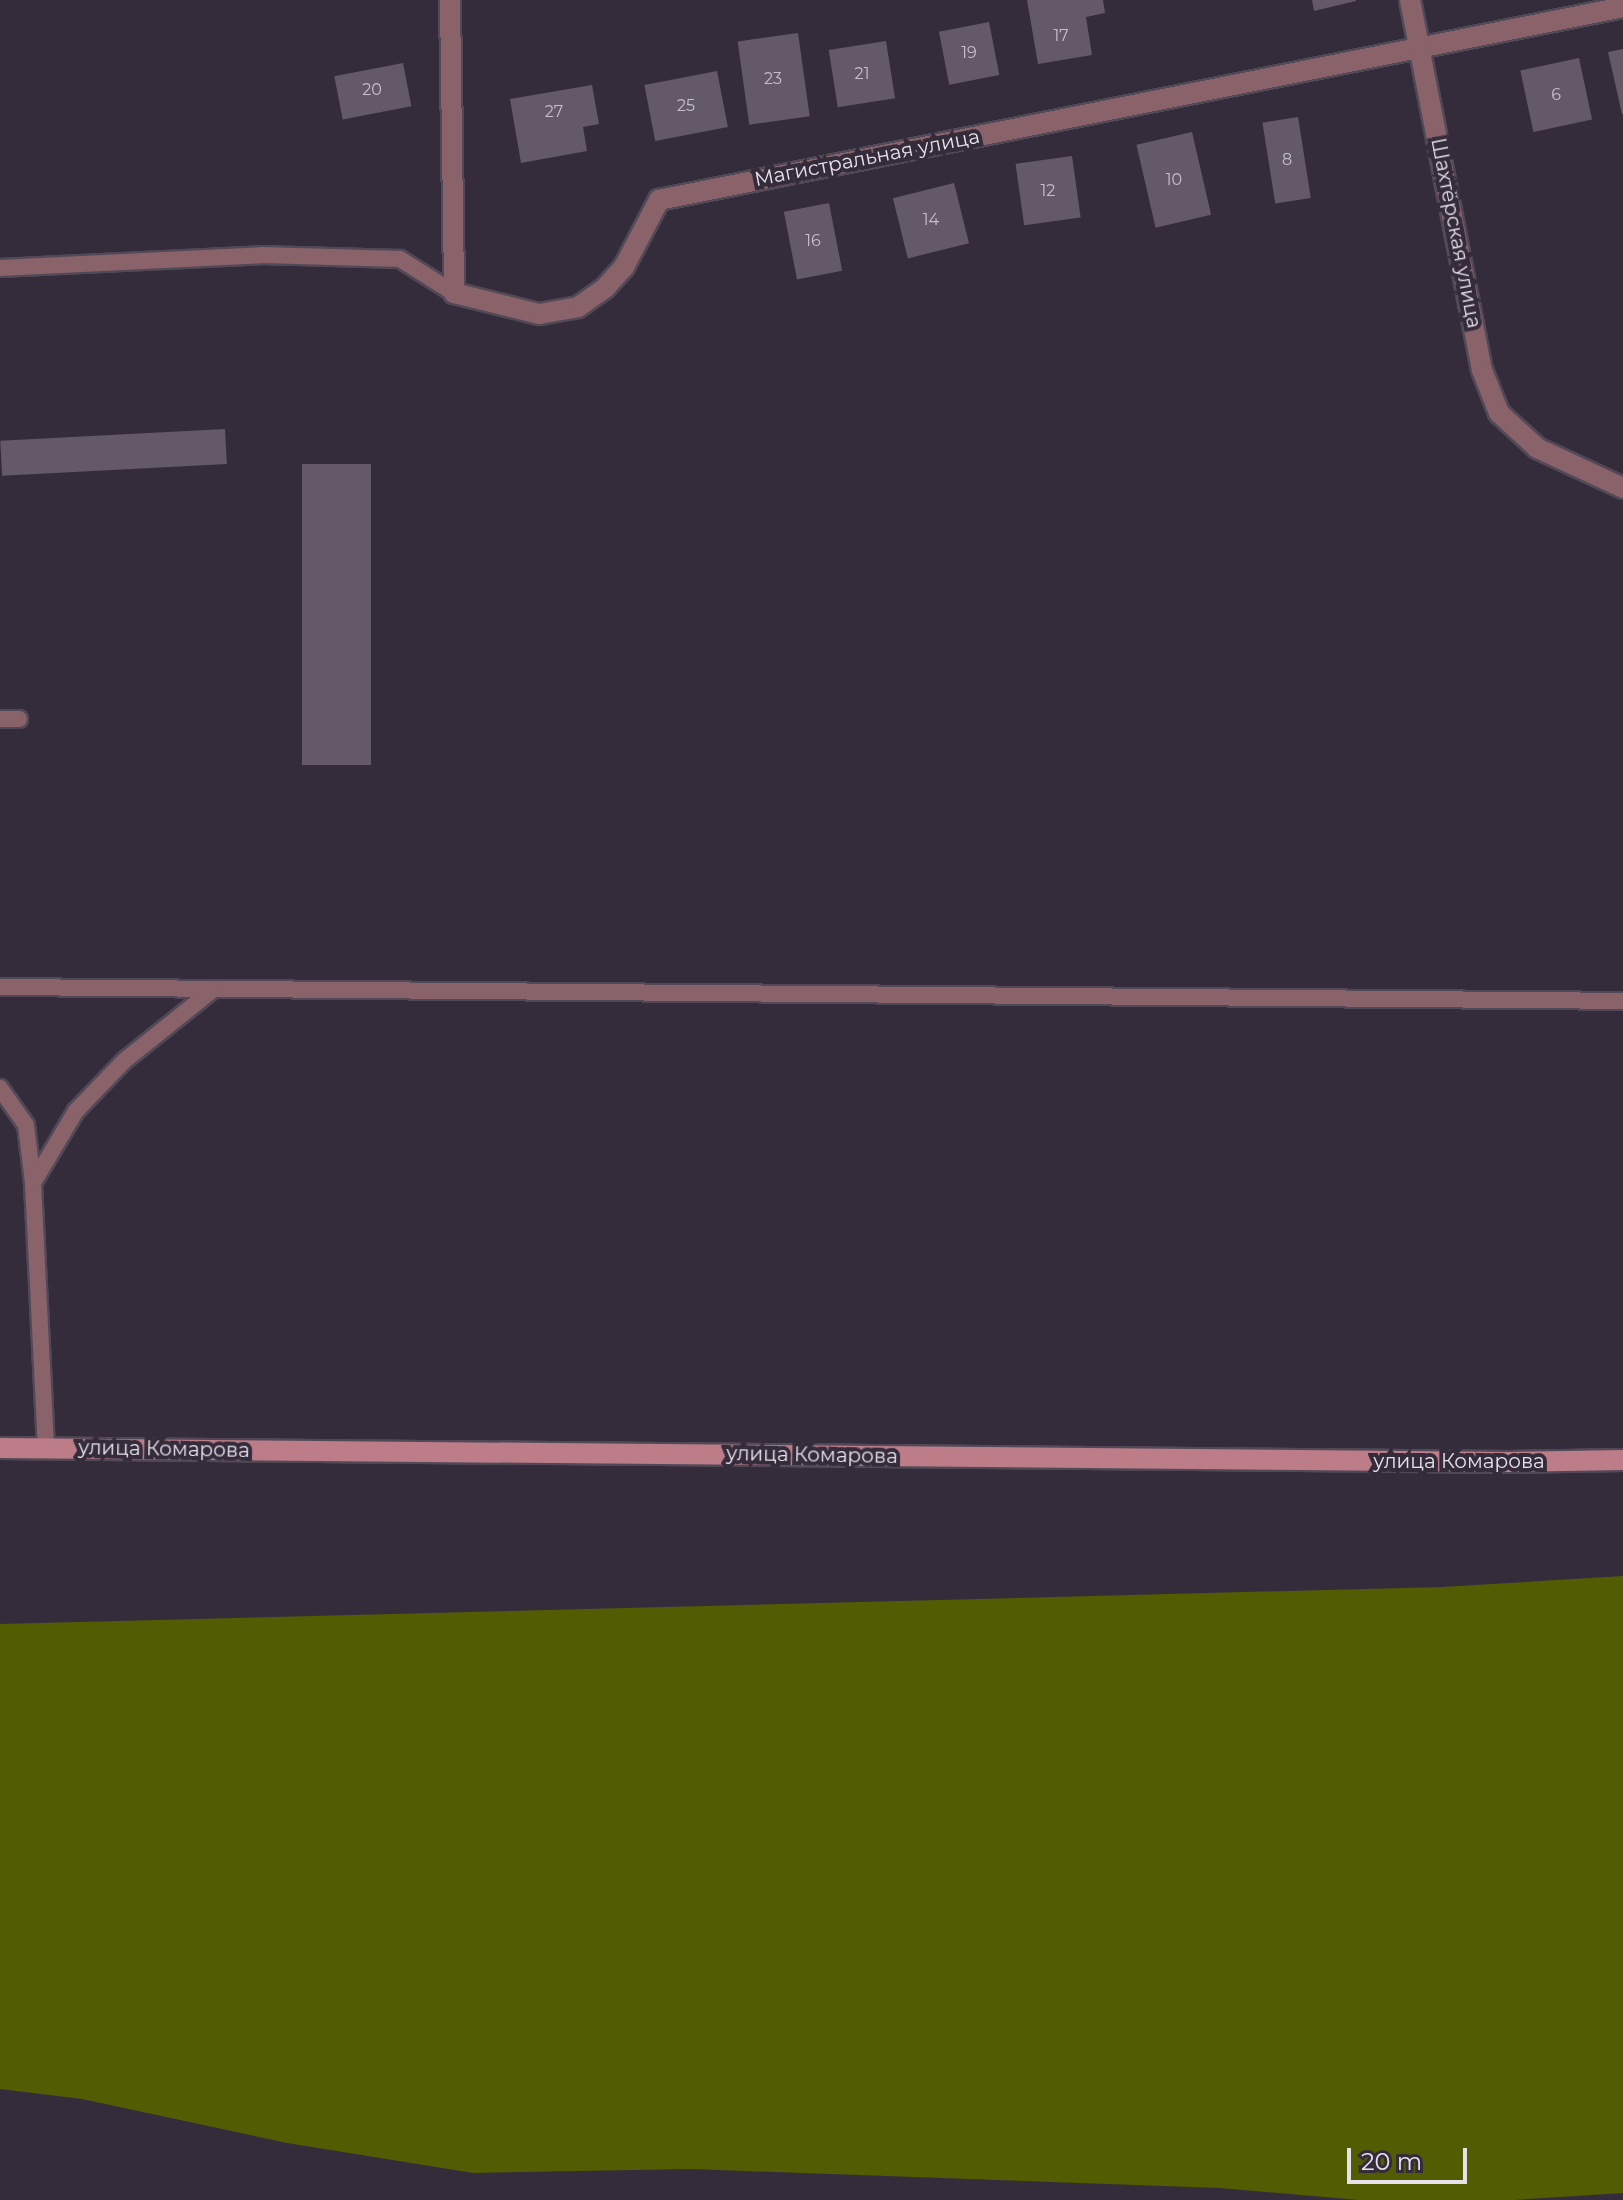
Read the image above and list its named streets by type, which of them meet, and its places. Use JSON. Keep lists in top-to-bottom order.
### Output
{
  "streets": {
    "street": ["Магистральная улица", "Шахтёрская улица", "улица Комарова"]
  },
  "crossings": [
    ["Магистральная улица", "Шахтёрская улица"]
  ],
  "house_numbers": [
    "17",
    "19",
    "21",
    "23",
    "20",
    "6",
    "25",
    "27",
    "8",
    "10",
    "12",
    "14",
    "16"
  ],
  "scale_bar": "20 m"
}
